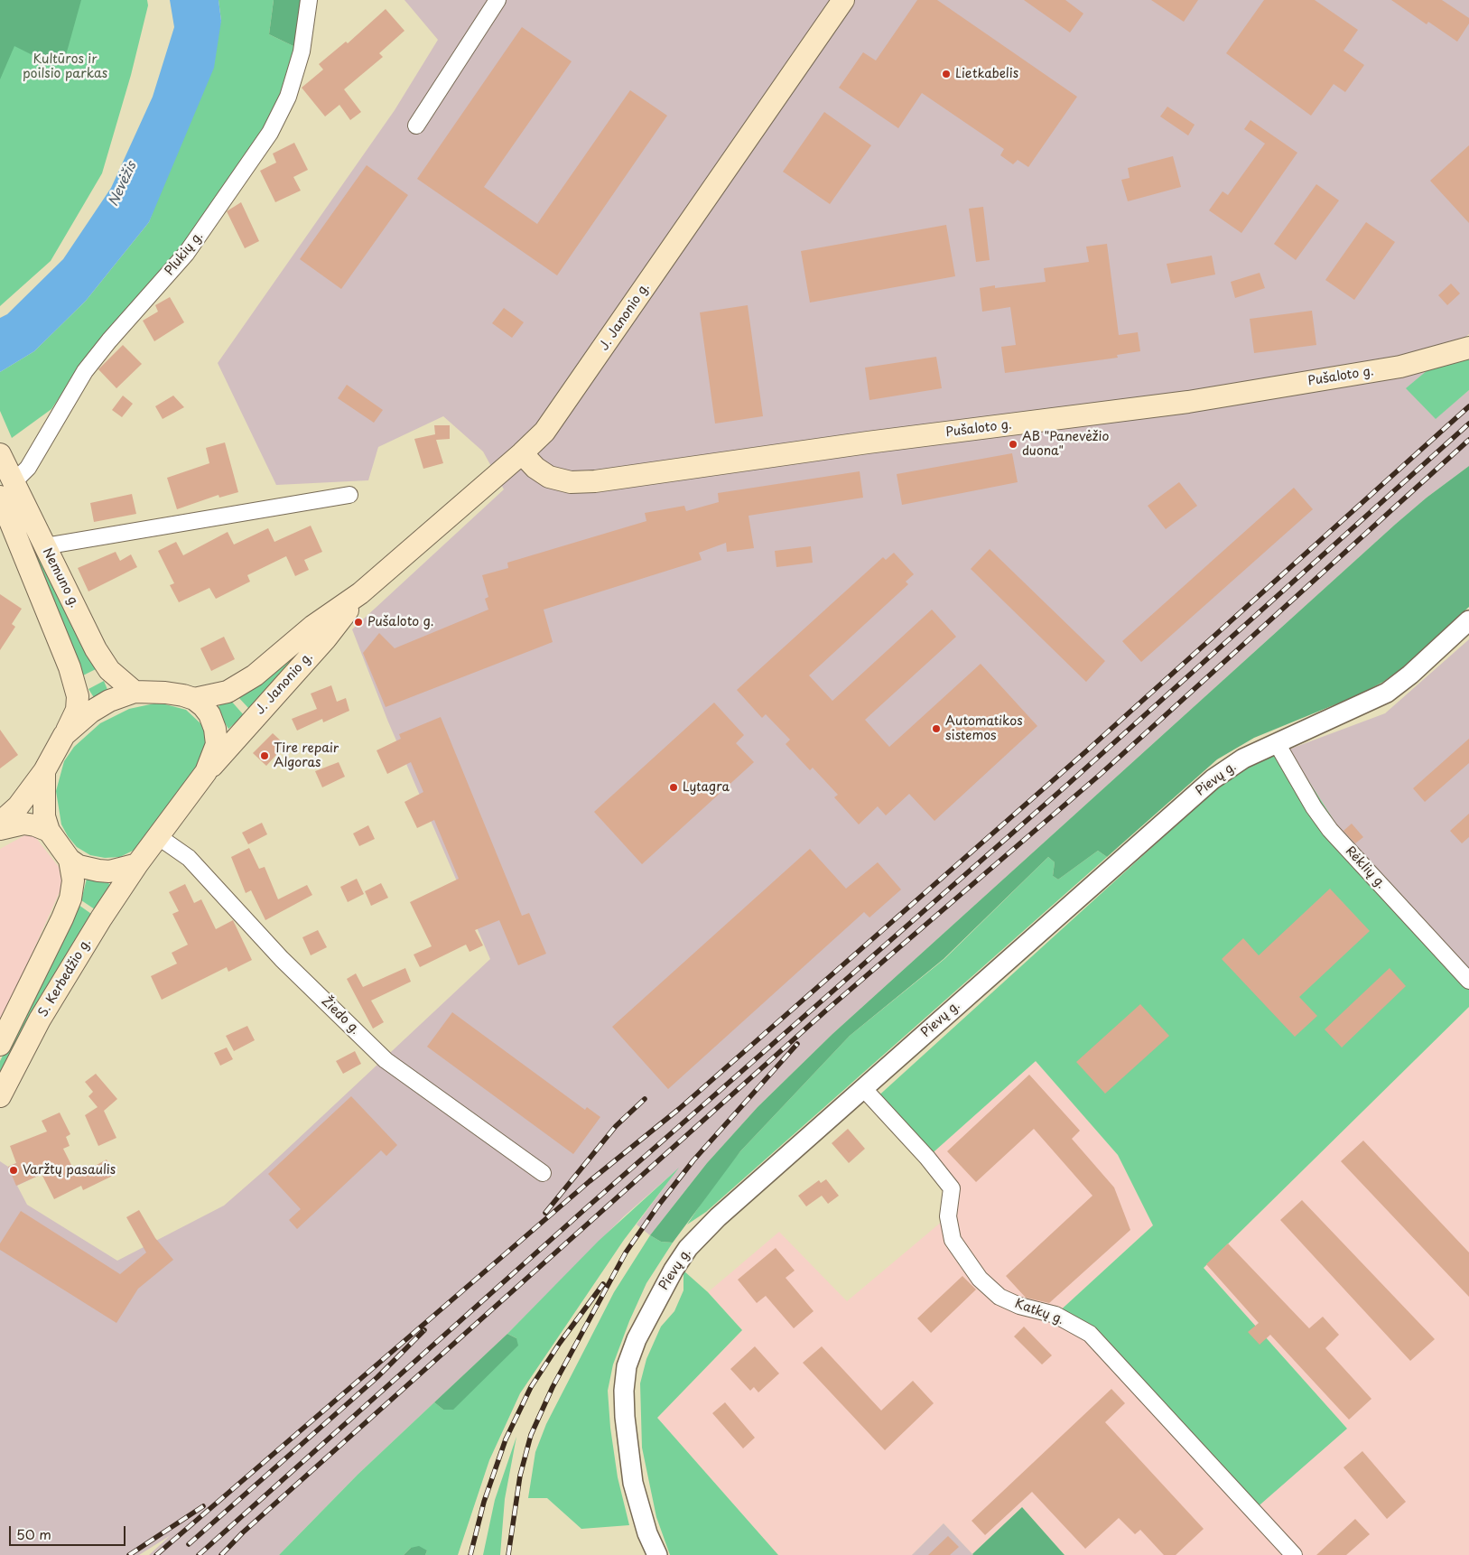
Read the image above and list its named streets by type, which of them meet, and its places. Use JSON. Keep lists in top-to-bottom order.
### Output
{
  "streets": {
    "main road": [
      "J. Janonio g.",
      "Pušaloto g.",
      "Nemuno g.",
      "S. Kerbedžio g."
    ],
    "street": [
      "Plukių g.",
      "Pievų g.",
      "Rėklių g.",
      "Žiedo g.",
      "Katkų g."
    ]
  },
  "crossings": [
    ["Plukių g.", "Nemuno g."],
    ["J. Janonio g.", "Pušaloto g."],
    ["J. Janonio g.", "S. Kerbedžio g."],
    ["Pievų g.", "Rėklių g."],
    ["Pievų g.", "Katkų g."],
    ["S. Kerbedžio g.", "Žiedo g."]
  ],
  "water": ["Nevėžis"],
  "parks": ["Kultūros ir poilsio parkas"],
  "places": [
    "Lietkabelis",
    "AB \"Panevėžio duona\"",
    "Pušaloto g.",
    "Automatikos sistemos",
    "Tire repair Algoras",
    "Lytagra",
    "Varžtų pasaulis"
  ],
  "scale_bar": "50 m"
}
